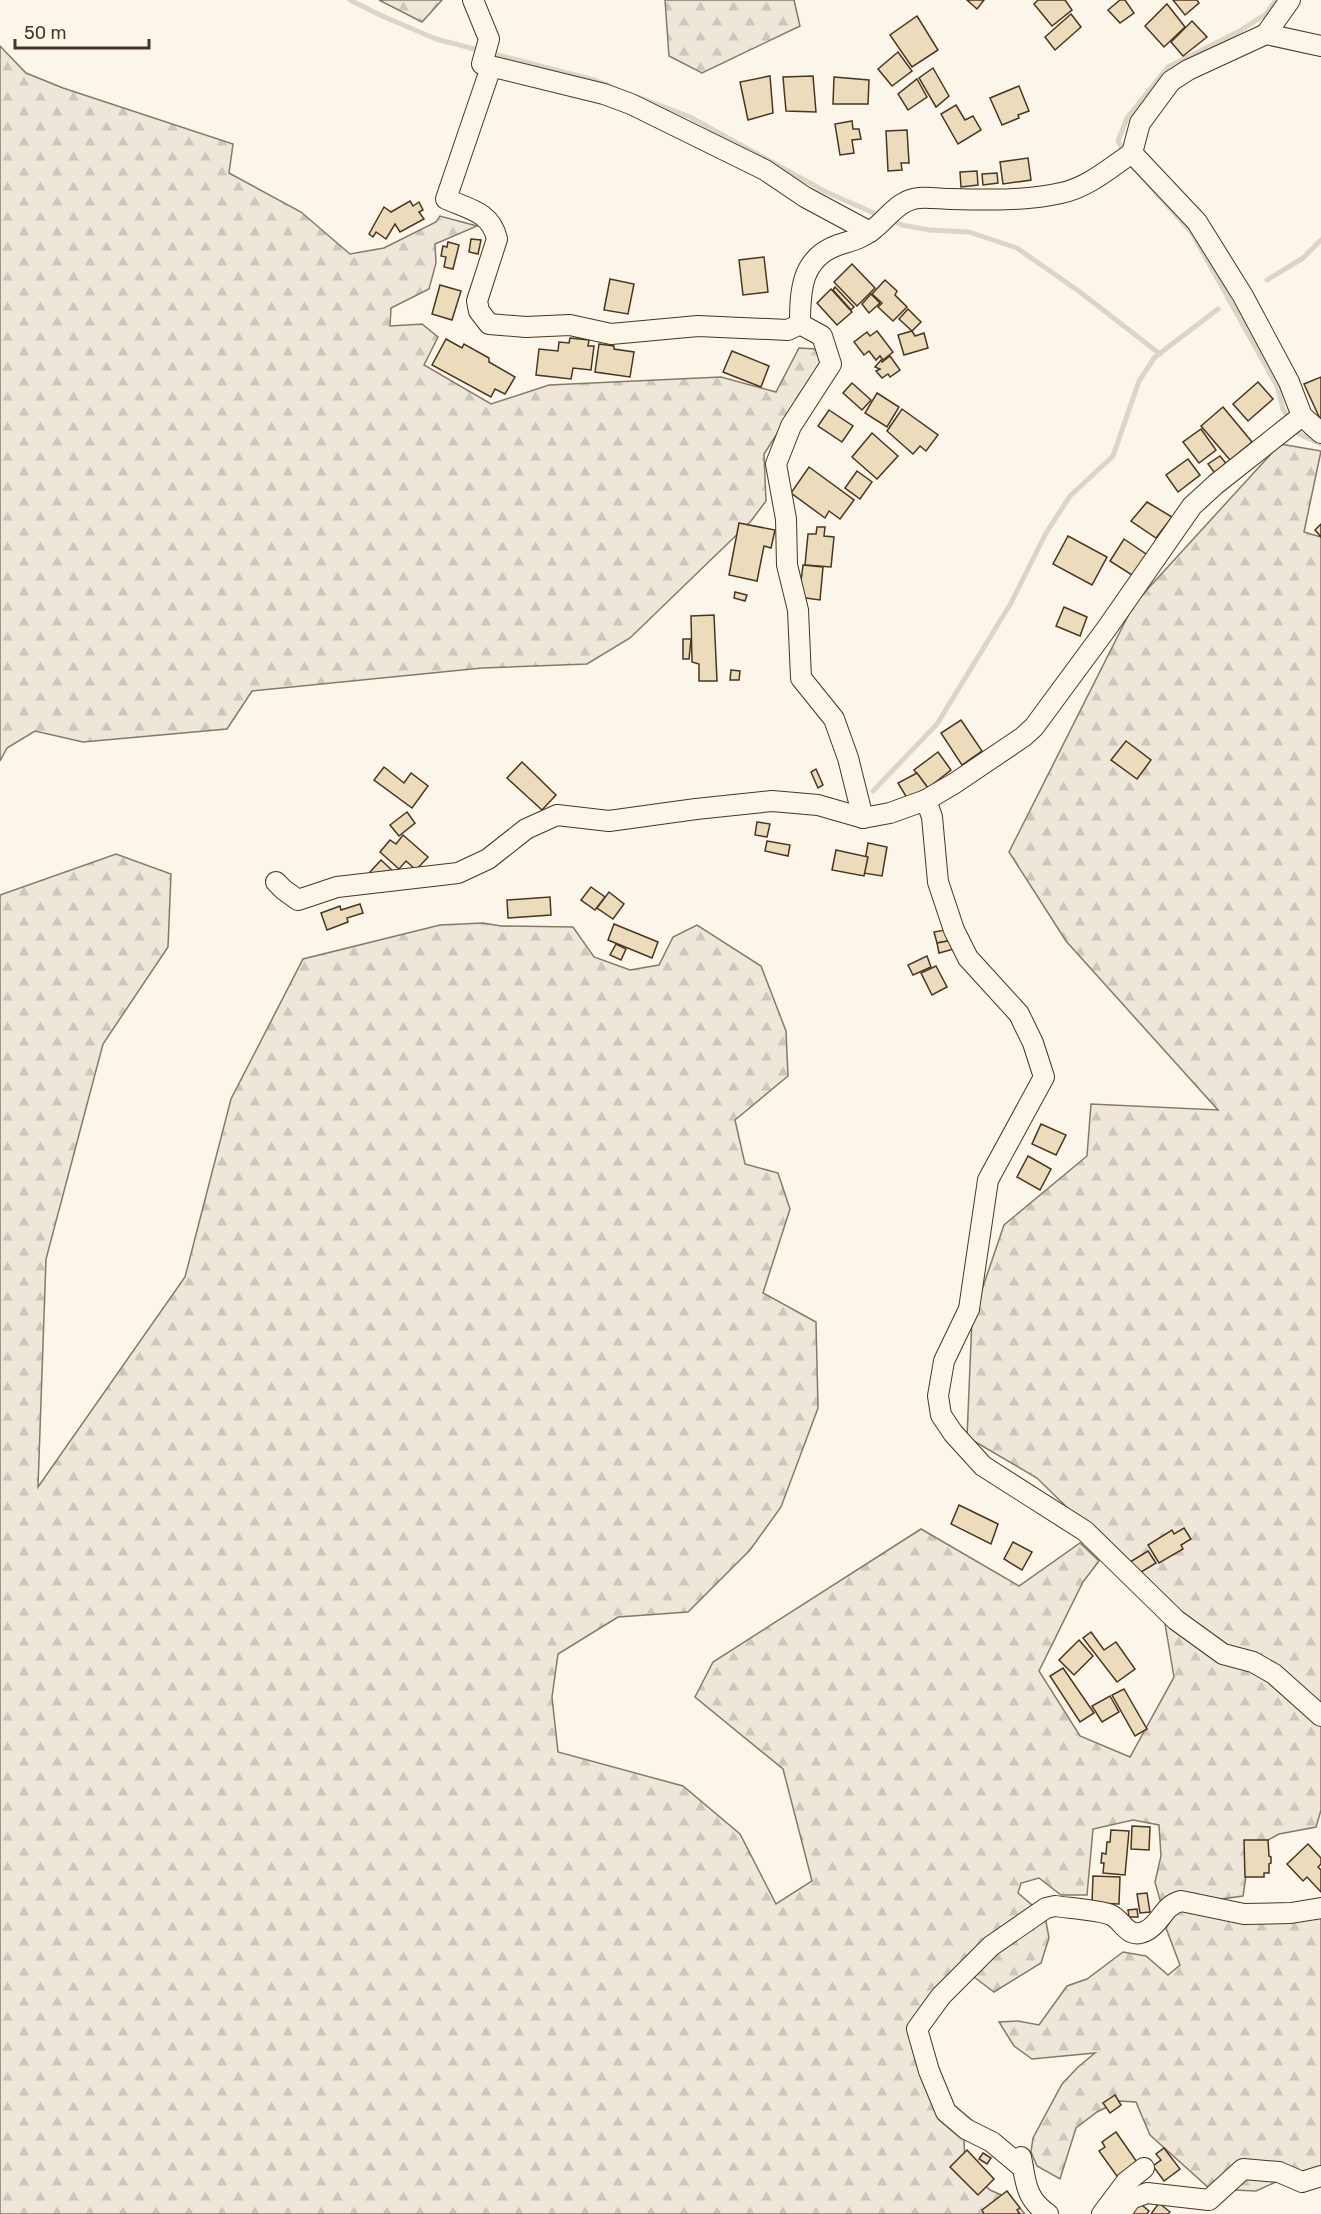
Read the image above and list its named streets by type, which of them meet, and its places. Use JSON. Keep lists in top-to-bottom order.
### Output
{
  "scale_bar": "50 m"
}
